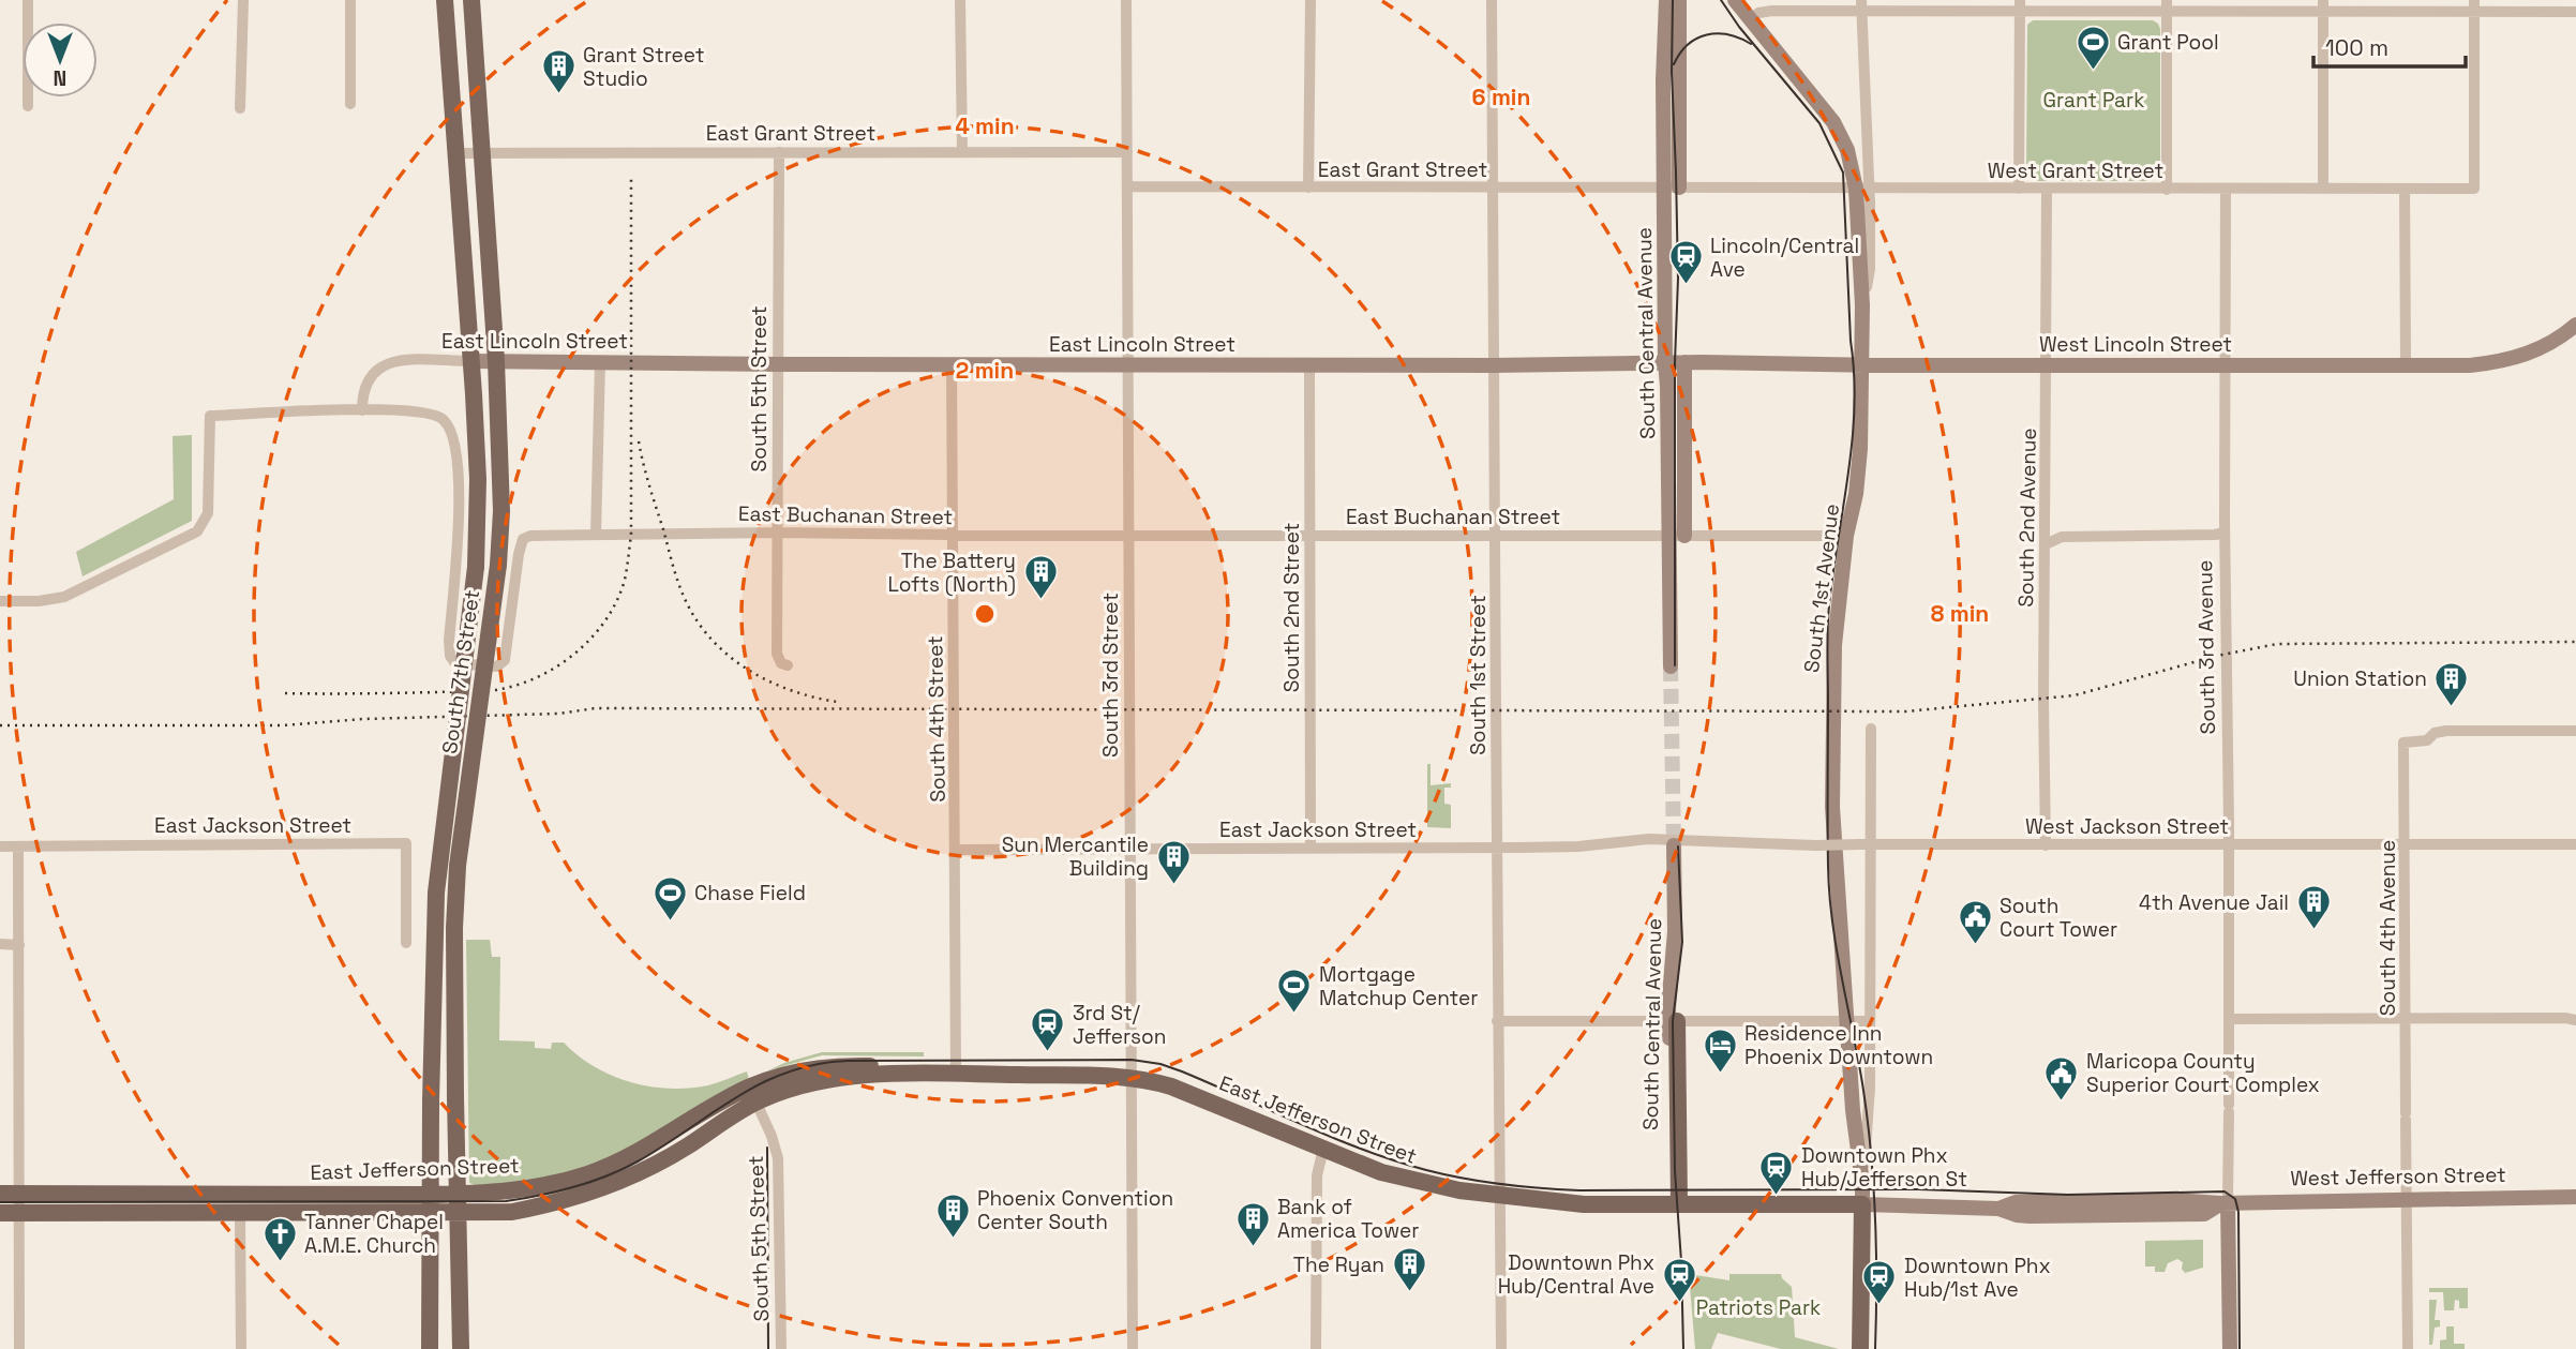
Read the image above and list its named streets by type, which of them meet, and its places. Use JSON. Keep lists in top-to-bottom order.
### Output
{
  "streets": {
    "main road": [
      "South Central Avenue",
      "East Lincoln Street",
      "West Lincoln Street",
      "South 1st Avenue",
      "South 3rd Avenue",
      "South 7th Street",
      "East Jefferson Street",
      "West Jefferson Street"
    ],
    "street": [
      "East Grant Street",
      "West Grant Street",
      "South 5th Street",
      "East Buchanan Street",
      "South 2nd Avenue",
      "South 2nd Street",
      "South 3rd Street",
      "South 1st Street",
      "South 4th Street",
      "East Jackson Street",
      "West Jackson Street",
      "South 4th Avenue"
    ]
  },
  "crossings": [
    ["East Grant Street", "West Grant Street"],
    ["East Grant Street", "South Central Avenue"],
    ["East Grant Street", "South 5th Street"],
    ["East Grant Street", "South 7th Street"],
    ["East Grant Street", "South 3rd Street"],
    ["East Grant Street", "South 1st Street"],
    ["West Grant Street", "South Central Avenue"],
    ["West Grant Street", "South 2nd Avenue"],
    ["West Grant Street", "South 1st Avenue"],
    ["West Grant Street", "South 3rd Avenue"],
    ["South Central Avenue", "East Lincoln Street"],
    ["South Central Avenue", "East Buchanan Street"],
    ["South Central Avenue", "East Jackson Street"],
    ["South Central Avenue", "West Jackson Street"],
    ["East Lincoln Street", "West Lincoln Street"],
    ["East Lincoln Street", "South 5th Street"],
    ["East Lincoln Street", "East Buchanan Street"],
    ["East Lincoln Street", "South 2nd Street"],
    ["East Lincoln Street", "South 7th Street"],
    ["East Lincoln Street", "South 3rd Street"],
    ["East Lincoln Street", "South 1st Street"],
    ["East Lincoln Street", "South 4th Street"],
    ["West Lincoln Street", "South 2nd Avenue"],
    ["West Lincoln Street", "South 1st Avenue"],
    ["West Lincoln Street", "South 3rd Avenue"],
    ["South 5th Street", "East Buchanan Street"],
    ["South 5th Street", "East Jefferson Street"],
    ["East Buchanan Street", "South 1st Avenue"],
    ["East Buchanan Street", "South 2nd Street"],
    ["East Buchanan Street", "South 3rd Street"],
    ["East Buchanan Street", "South 1st Street"],
    ["East Buchanan Street", "South 4th Street"],
    ["South 2nd Avenue", "West Jackson Street"],
    ["South 1st Avenue", "West Jackson Street"],
    ["South 1st Avenue", "West Jefferson Street"],
    ["South 2nd Street", "East Jackson Street"],
    ["South 3rd Avenue", "West Jackson Street"],
    ["South 3rd Avenue", "West Jefferson Street"],
    ["South 7th Street", "East Jefferson Street"],
    ["South 3rd Street", "East Jackson Street"],
    ["South 3rd Street", "East Jefferson Street"],
    ["South 1st Street", "East Jackson Street"],
    ["South 1st Street", "East Jefferson Street"],
    ["South 4th Street", "East Jackson Street"],
    ["South 4th Street", "East Jefferson Street"],
    ["East Jackson Street", "West Jackson Street"],
    ["West Jackson Street", "South 4th Avenue"],
    ["South 4th Avenue", "West Jefferson Street"],
    ["East Jefferson Street", "West Jefferson Street"]
  ],
  "parks": ["Grant Park", "Patriots Park"],
  "places": {
    "sports": ["Grant Pool", "Chase Field", "Mortgage Matchup Center"],
    "building": [
      "Grant Street Studio",
      "The Battery Lofts (North)",
      "Union Station",
      "Sun Mercantile Building",
      "4th Avenue Jail",
      "Phoenix Convention Center South",
      "Bank of America Tower",
      "The Ryan"
    ],
    "station": [
      "Lincoln/Central Ave",
      "3rd St/ Jefferson",
      "Downtown Phx Hub/Jefferson St",
      "Downtown Phx Hub/Central Ave",
      "Downtown Phx Hub/1st Ave"
    ],
    "public building": ["South Court Tower", "Maricopa County Superior Court Complex"],
    "hotel": ["Residence Inn Phoenix Downtown"],
    "church": ["Tanner Chapel A.M.E. Church"]
  },
  "scale_bar": "100 m",
  "north": "bottom",
  "rings": [
    "6 min",
    "4 min",
    "2 min",
    "8 min"
  ]
}
